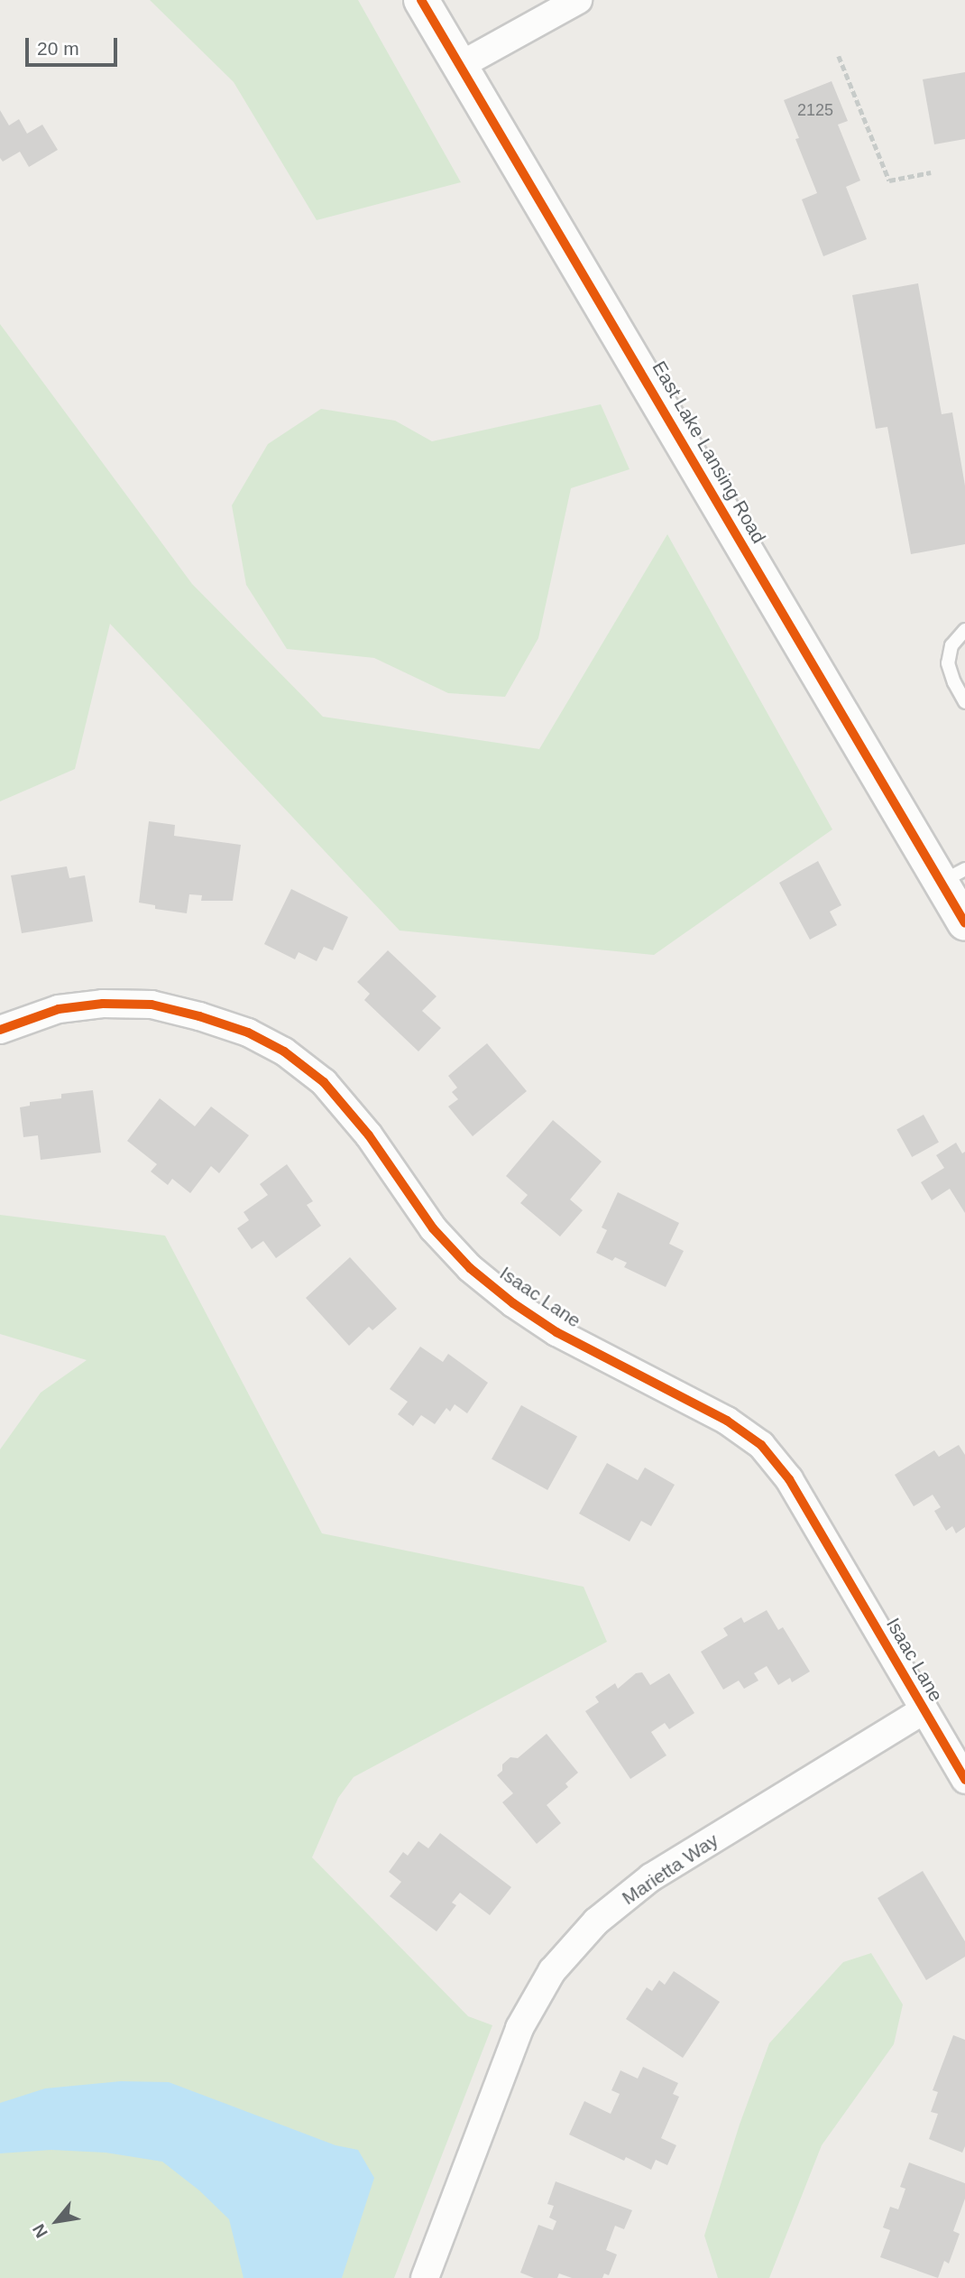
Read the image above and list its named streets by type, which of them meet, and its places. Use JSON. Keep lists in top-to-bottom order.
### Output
{
  "streets": {
    "street": ["East Lake Lansing Road", "Isaac Lane", "Marietta Way"]
  },
  "crossings": [
    ["Isaac Lane", "Marietta Way"]
  ],
  "house_numbers": ["2125"],
  "scale_bar": "20 m",
  "north": "bottom left"
}
